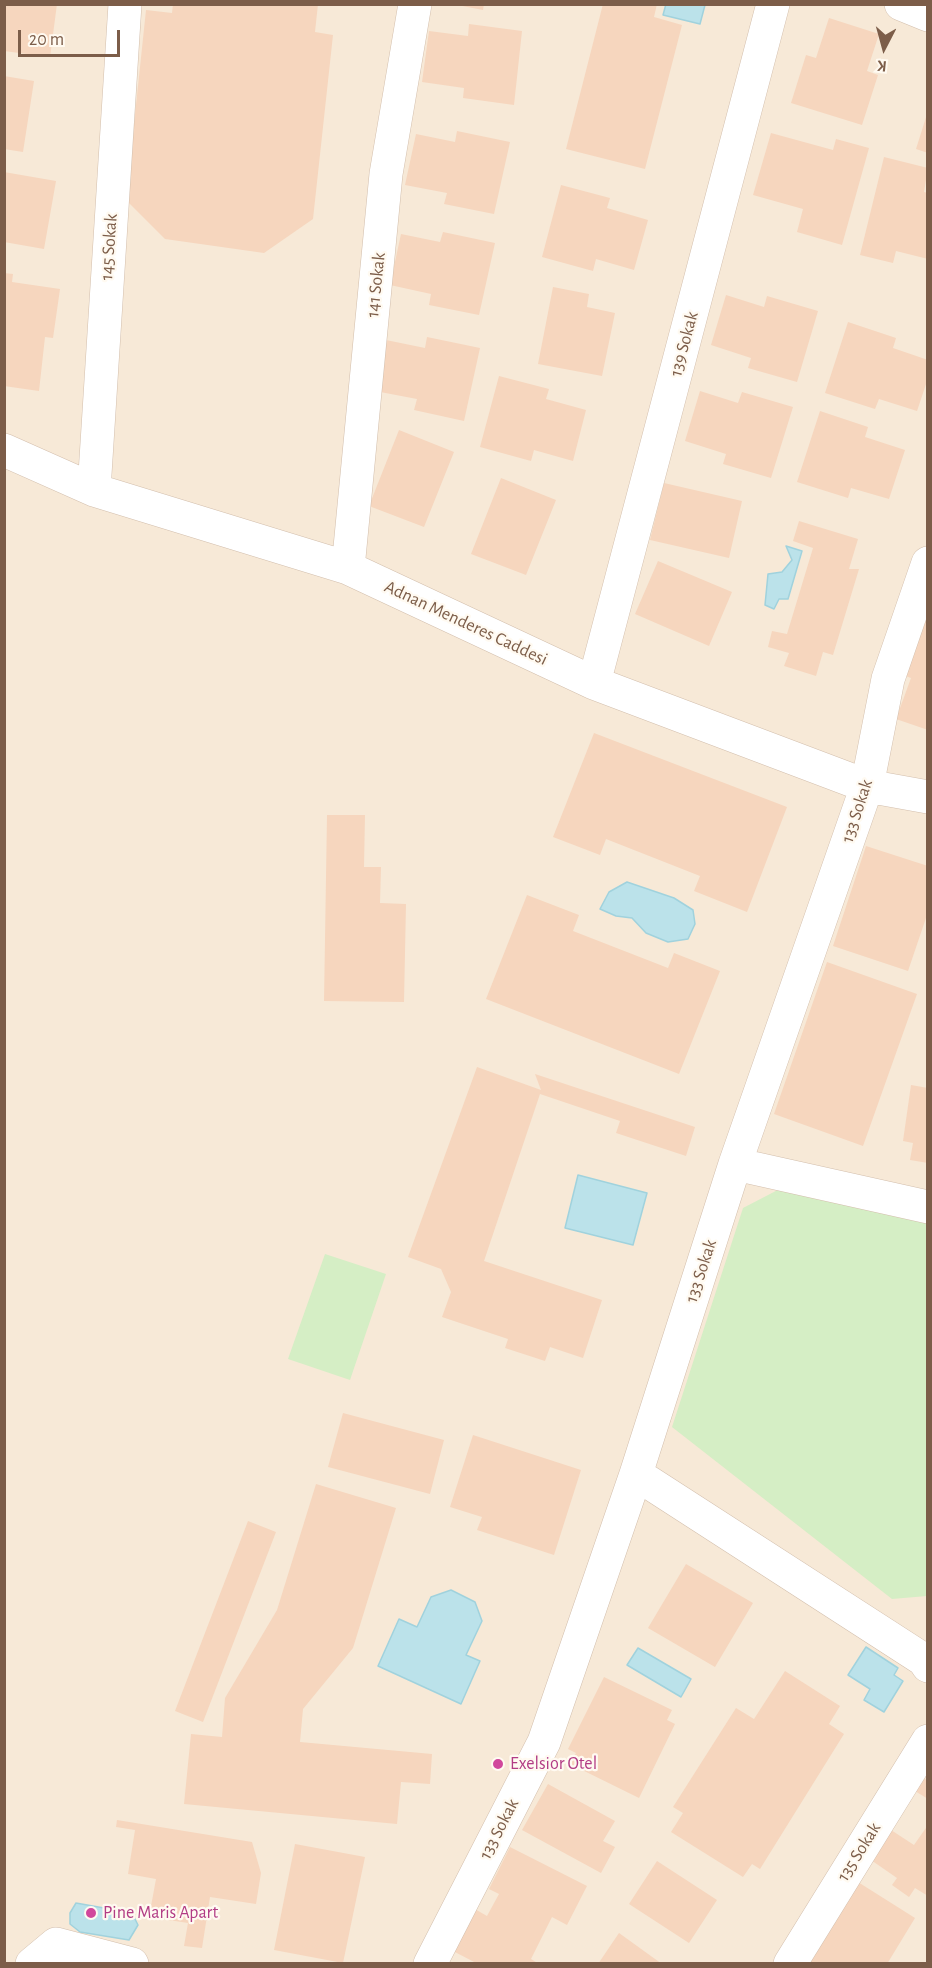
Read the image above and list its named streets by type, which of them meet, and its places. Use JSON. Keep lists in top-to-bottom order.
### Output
{
  "streets": {
    "street": [
      "145 Sokak",
      "141 Sokak",
      "139 Sokak",
      "Adnan Menderes Caddesi",
      "133 Sokak",
      "135 Sokak"
    ]
  },
  "crossings": [
    ["145 Sokak", "Adnan Menderes Caddesi"],
    ["141 Sokak", "Adnan Menderes Caddesi"],
    ["139 Sokak", "Adnan Menderes Caddesi"],
    ["Adnan Menderes Caddesi", "133 Sokak"]
  ],
  "places": ["Exelsior Otel", "Pine Maris Apart"],
  "scale_bar": "20 m",
  "north": "bottom"
}
